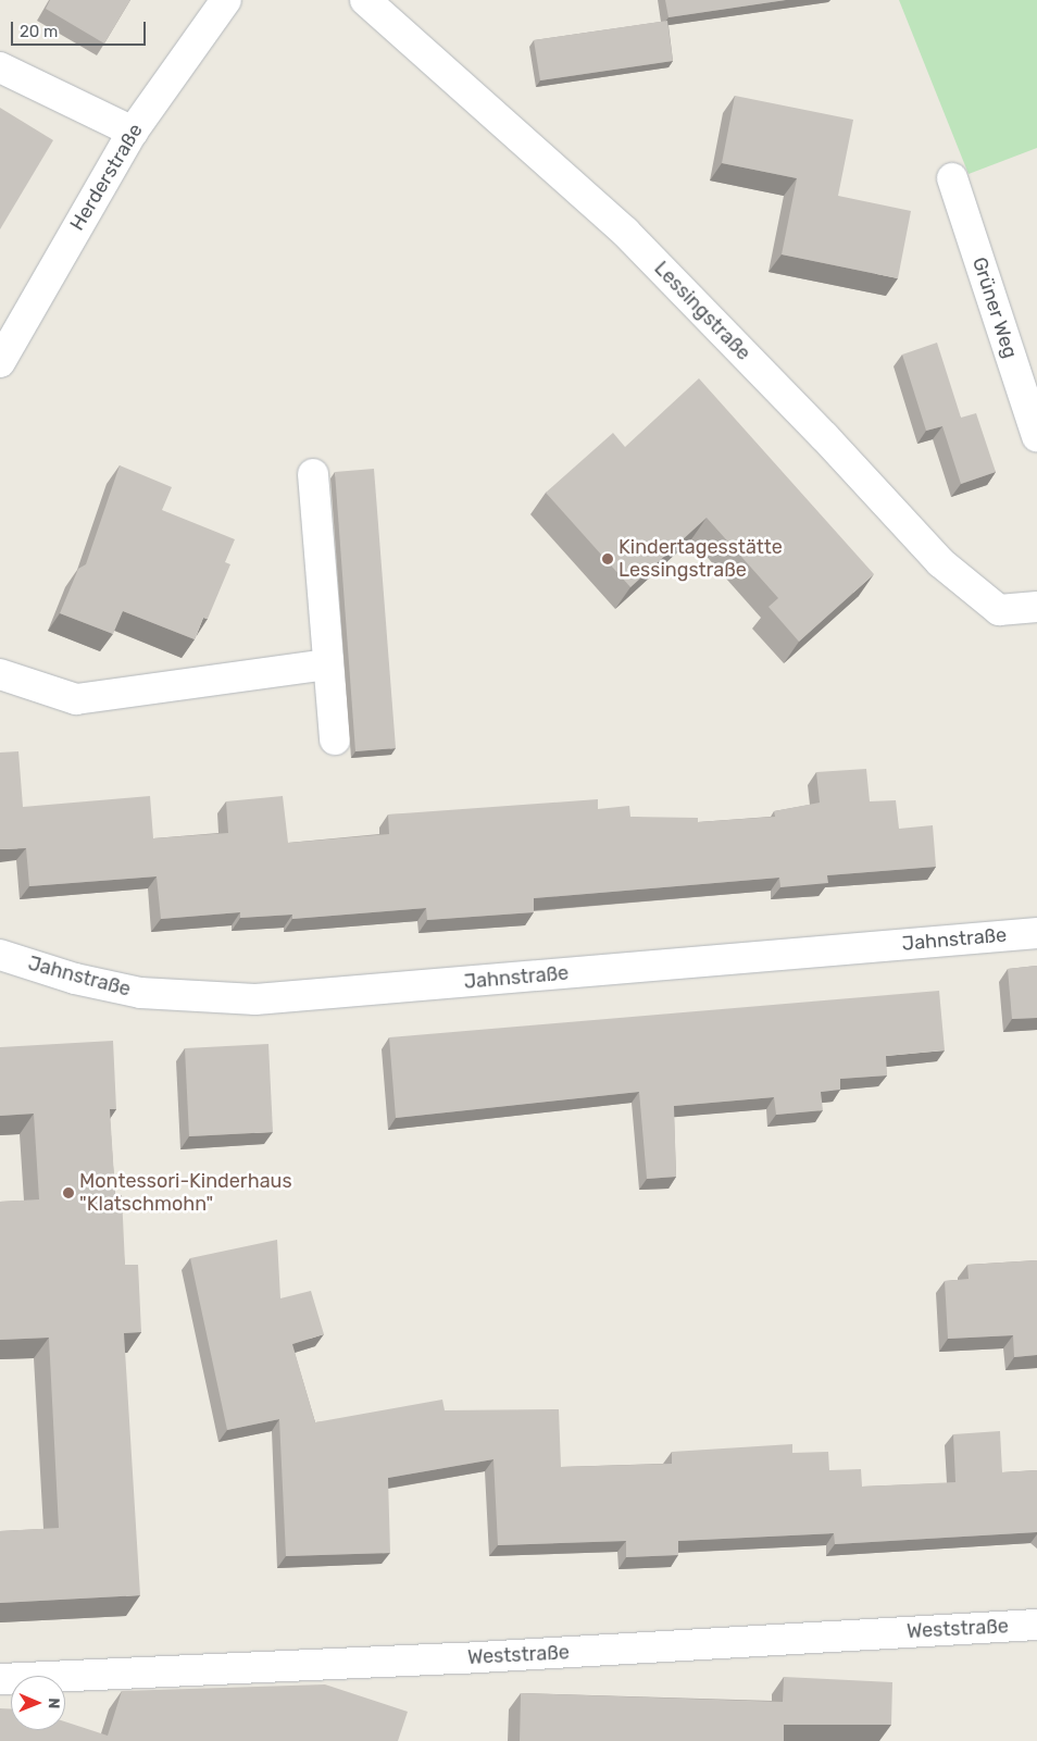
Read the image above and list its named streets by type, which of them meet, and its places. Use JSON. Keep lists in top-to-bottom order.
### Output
{
  "streets": {
    "street": [
      "Herderstraße",
      "Grüner Weg",
      "Lessingstraße",
      "Jahnstraße",
      "Weststraße"
    ]
  },
  "places": ["Kindertagesstätte Lessingstraße", "Montessori-Kinderhaus \"Klatschmohn\""],
  "scale_bar": "20 m",
  "north": "right"
}
